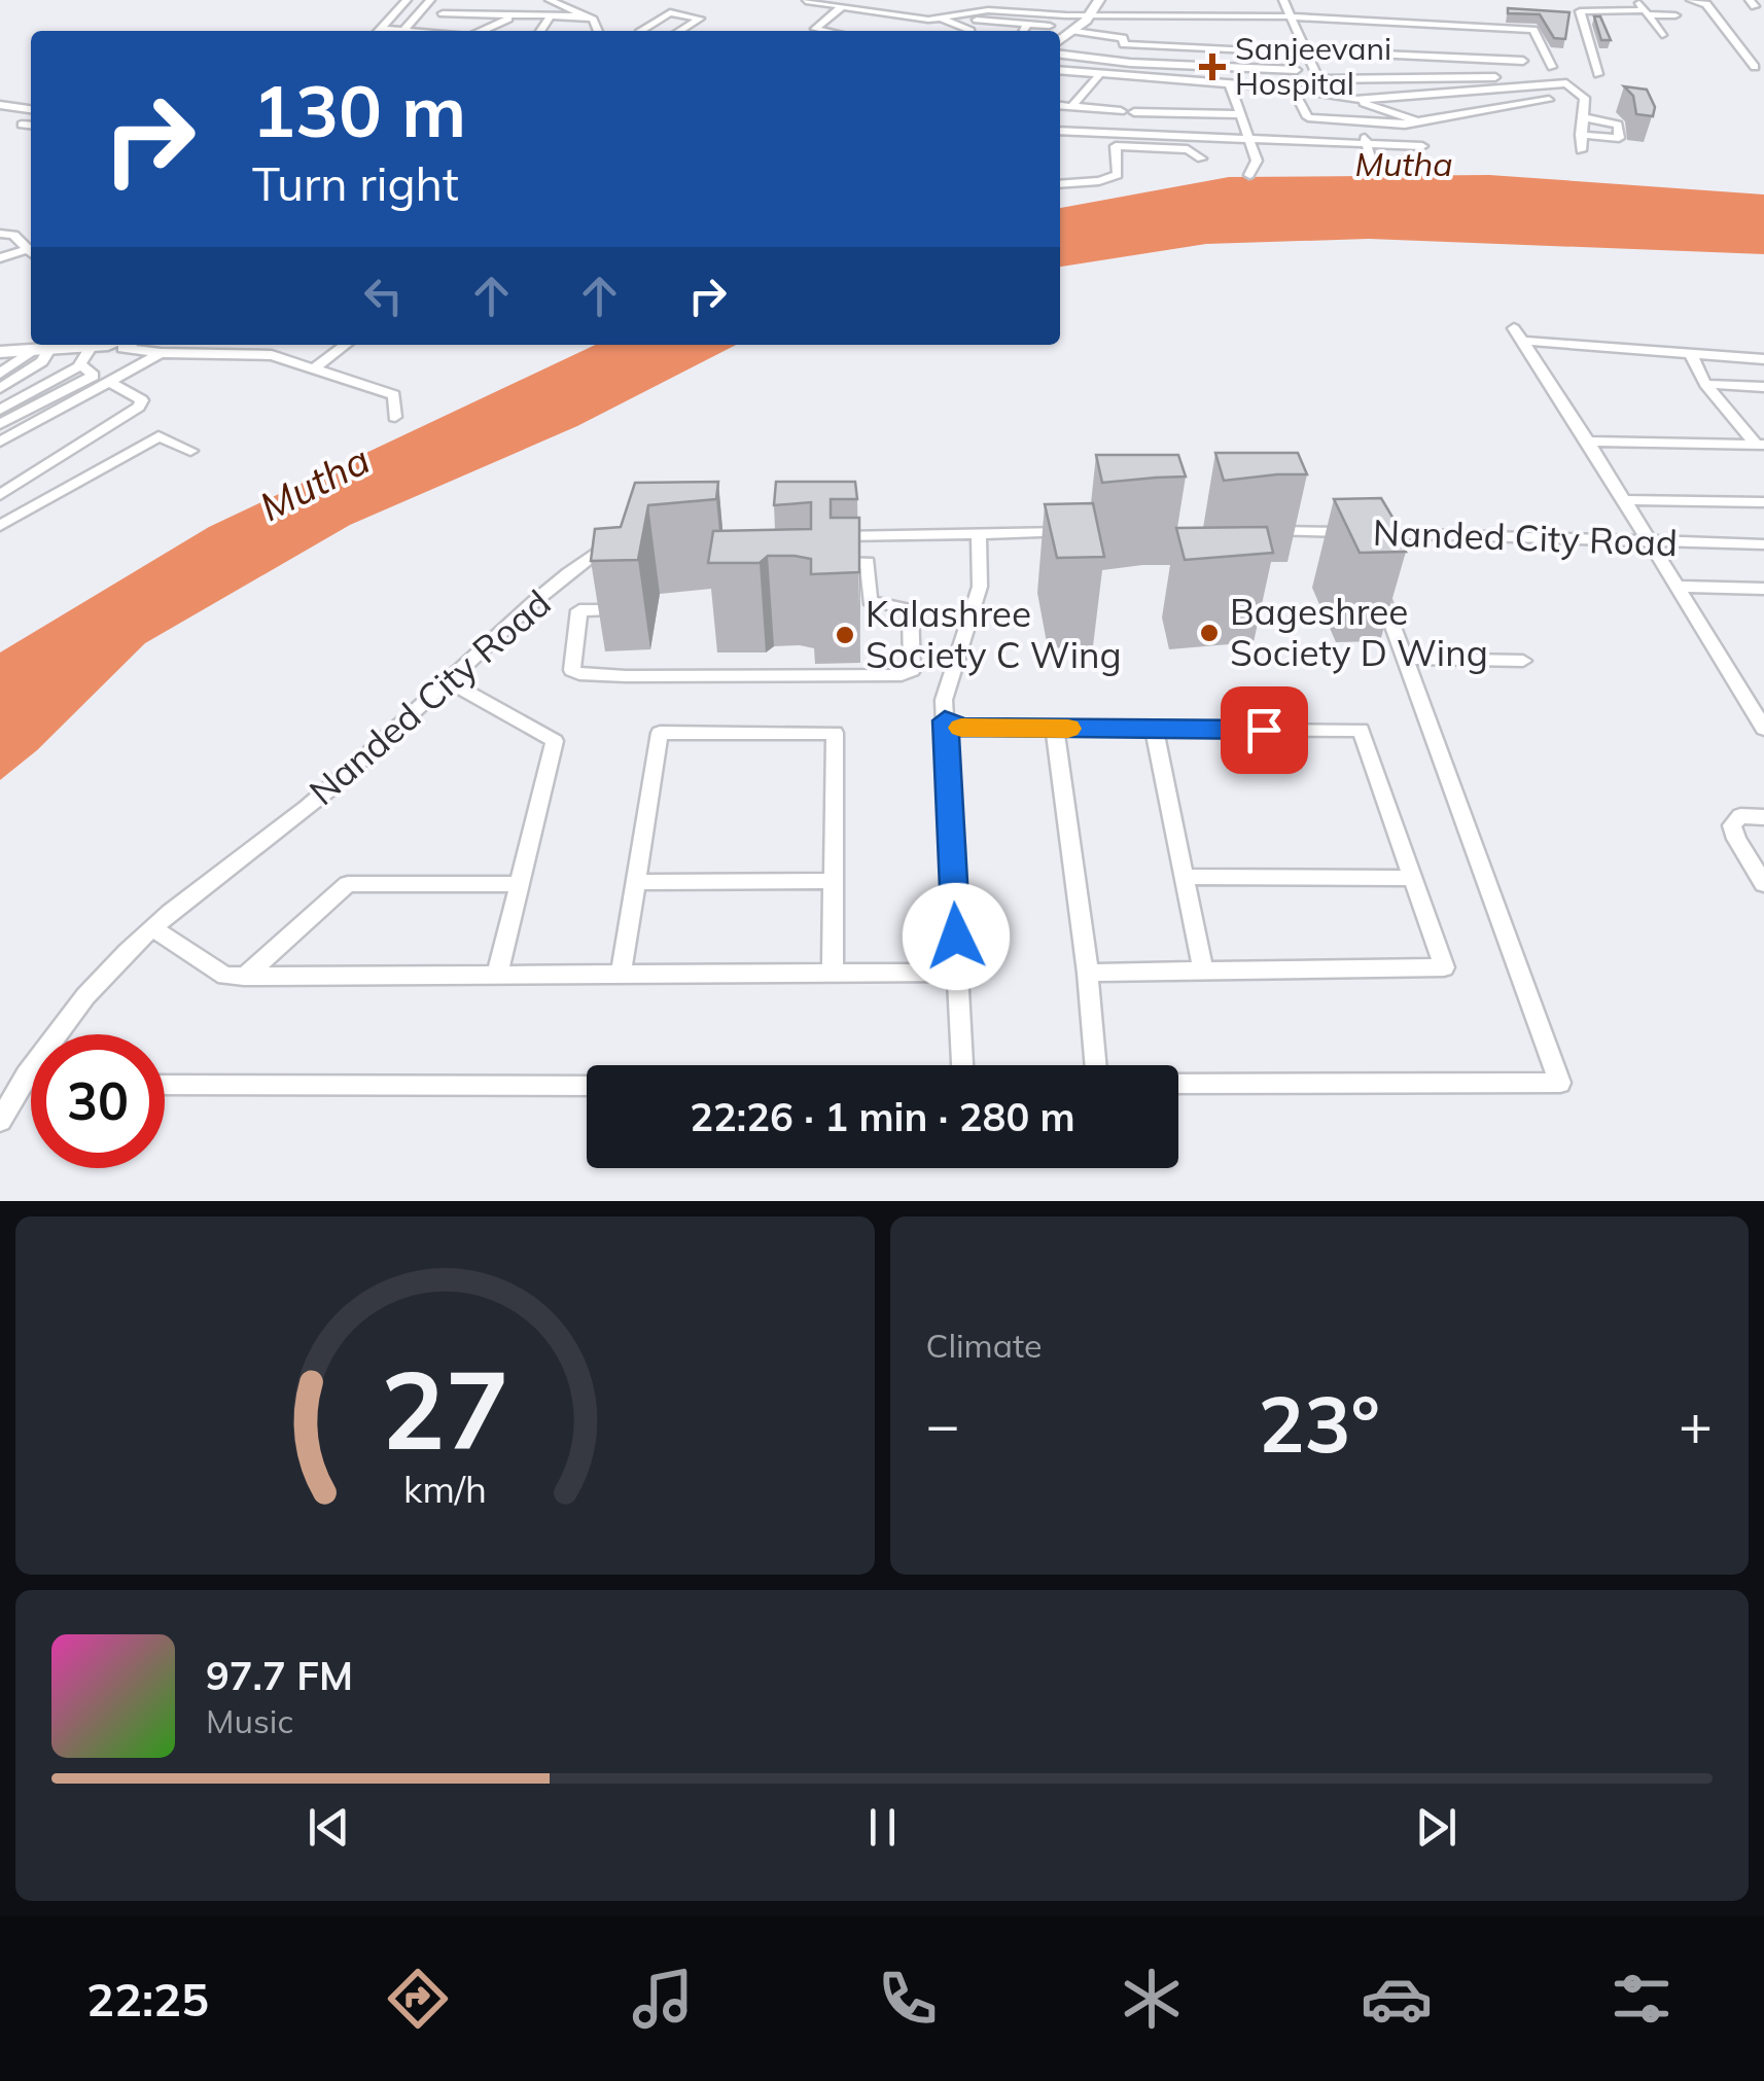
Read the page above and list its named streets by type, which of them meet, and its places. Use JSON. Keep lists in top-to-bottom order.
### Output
{
  "streets": {
    "street": ["Nanded City Road"]
  },
  "water": ["Mutha"],
  "places": {
    "health": ["Sanjeevani Hospital"],
    "other": ["Bageshree Society D Wing", "Kalashree Society C Wing"]
  },
  "page": {
    "turn": ["130 m", "Turn right"],
    "limit": "30",
    "trip": "22:26 · 1 min · 280 m",
    "tile": "Climate",
    "heat": ["−", "23°", "+"],
    "song": ["97.7 FM", "Music"],
    "tabs": "22:25",
    "gauge": ["27", "km/h"]
  }
}
